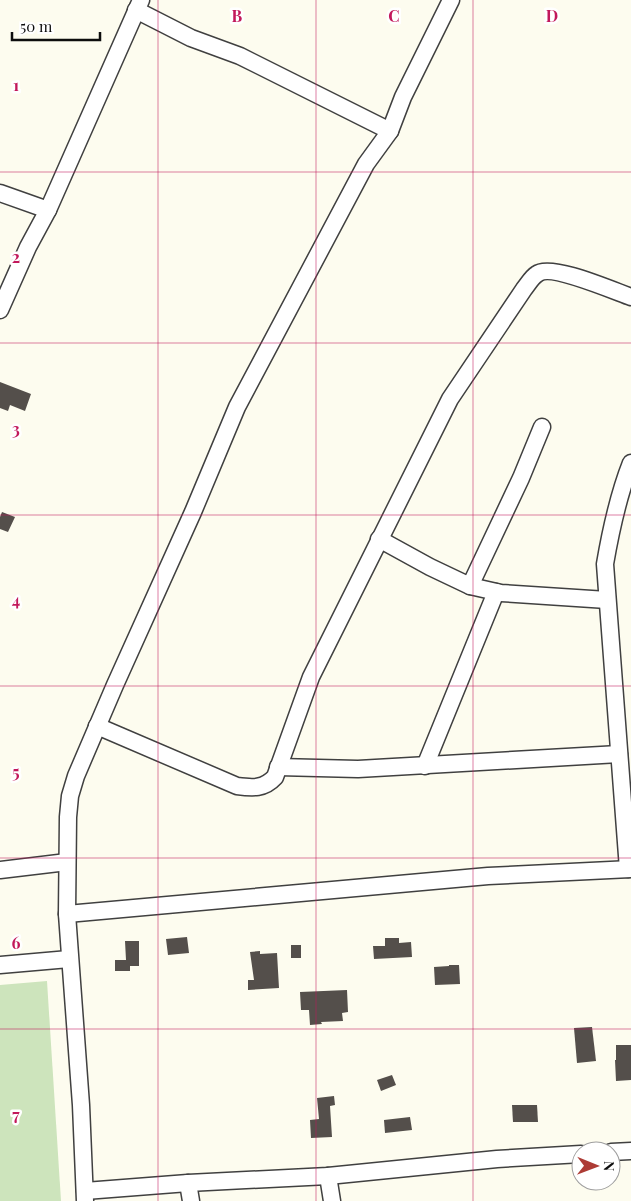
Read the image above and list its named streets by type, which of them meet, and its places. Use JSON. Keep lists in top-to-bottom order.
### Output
{
  "scale_bar": "50 m",
  "north": "right",
  "grid": {
    "columns": ["B", "C", "D"],
    "rows": [
      "1",
      "2",
      "3",
      "4",
      "5",
      "6",
      "7"
    ]
  }
}
